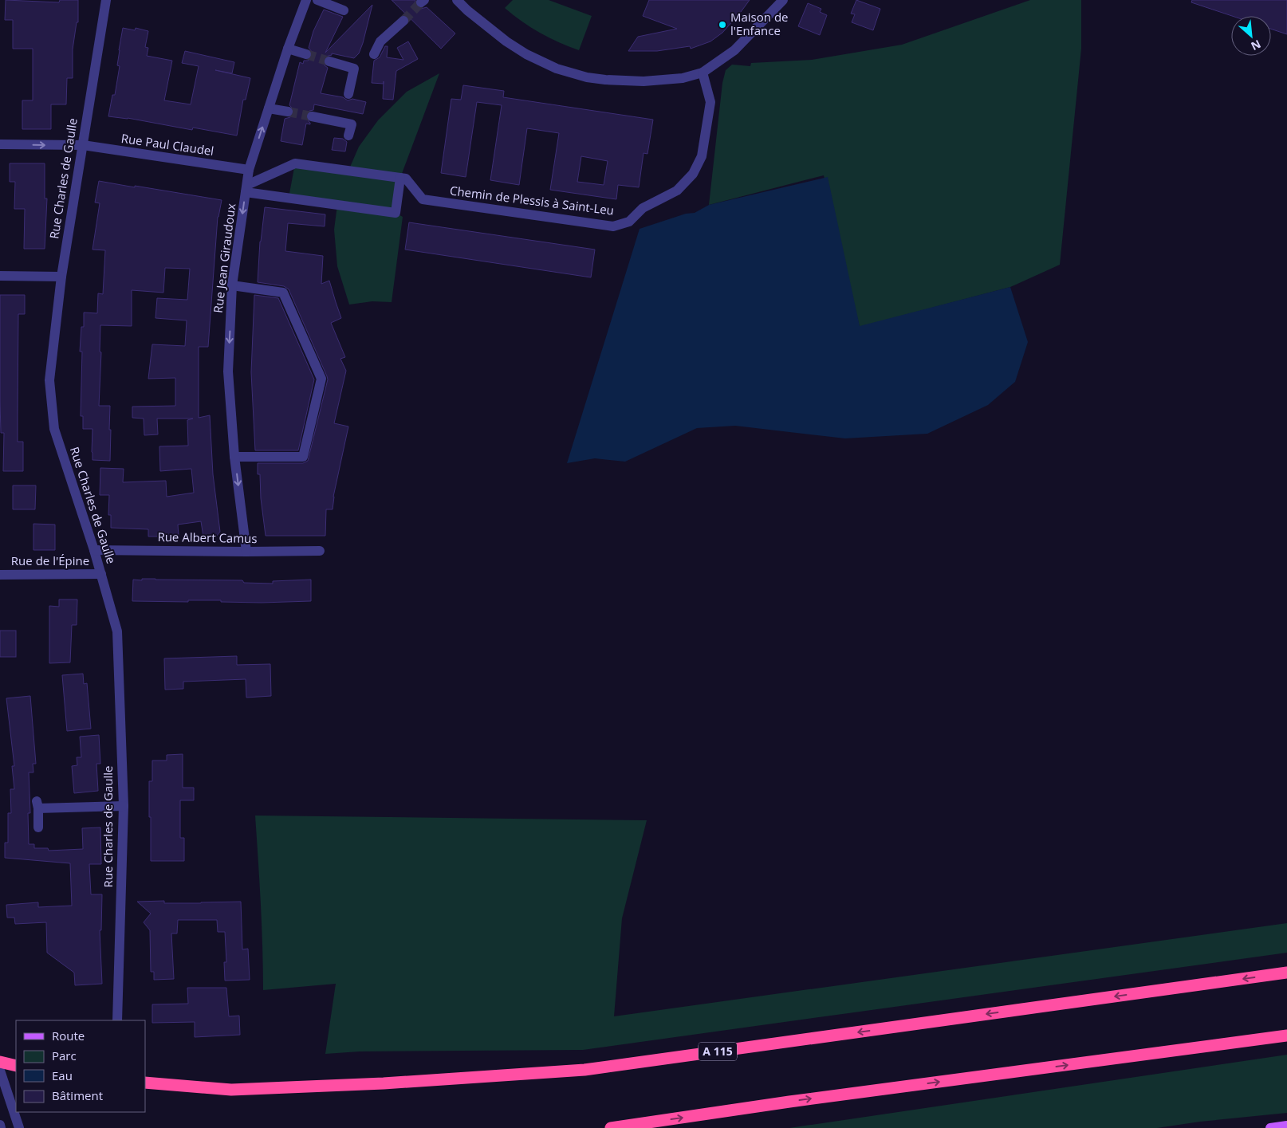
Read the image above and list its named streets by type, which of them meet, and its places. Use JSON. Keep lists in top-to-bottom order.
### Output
{
  "streets": {
    "highway": ["A 115"],
    "street": [
      "Rue Paul Claudel",
      "Rue Charles de Gaulle",
      "Chemin de Plessis à Saint-Leu",
      "Rue Jean Giraudoux",
      "Rue Albert Camus",
      "Rue de l'Épine"
    ]
  },
  "crossings": [
    ["Rue Paul Claudel", "Rue Charles de Gaulle"],
    ["Rue Paul Claudel", "Rue Jean Giraudoux"],
    ["Rue Charles de Gaulle", "Rue Albert Camus"],
    ["Rue Charles de Gaulle", "Rue de l'Épine"],
    ["Rue Jean Giraudoux", "Rue Albert Camus"]
  ],
  "places": ["Maison de l'Enfance"],
  "legend": [
    "Route",
    "Parc",
    "Eau",
    "Bâtiment"
  ],
  "north": "bottom right"
}
